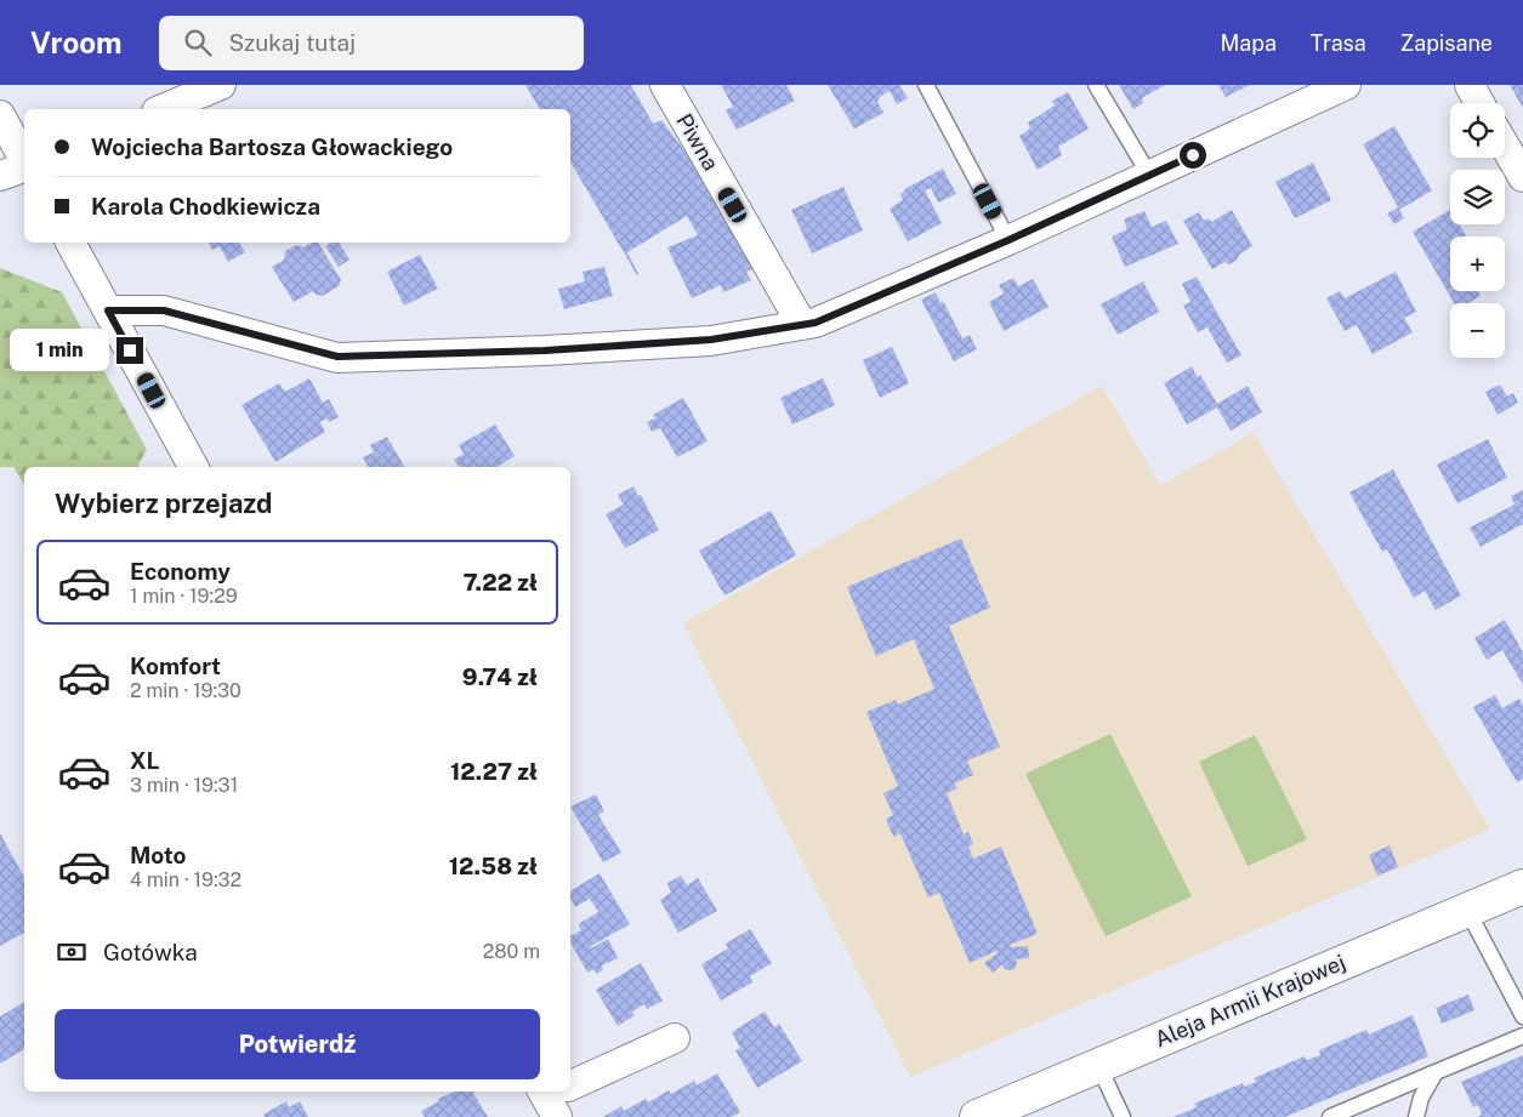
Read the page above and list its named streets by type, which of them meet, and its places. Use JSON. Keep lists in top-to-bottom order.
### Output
{
  "streets": {
    "street": ["Piwna", "Aleja Armii Krajowej"]
  },
  "page": {
    "header": "Vroom",
    "search": "Szukaj tutaj",
    "nav": ["Mapa", "Trasa", "Zapisane"],
    "map_buttons": ["+", "−"],
    "banner": ["Wojciecha Bartosza Głowackiego", "Karola Chodkiewicza"],
    "bubble": "1 min",
    "heading": "Wybierz przejazd",
    "list": [
      {
        "name": "Economy",
        "note": "1 min · 19:29",
        "value": "7.22 zł"
      },
      {
        "name": "Komfort",
        "note": "2 min · 19:30",
        "value": "9.74 zł"
      },
      {
        "name": "XL",
        "note": "3 min · 19:31",
        "value": "12.27 zł"
      },
      {
        "name": "Moto",
        "note": "4 min · 19:32",
        "value": "12.58 zł"
      }
    ],
    "pay": ["Gotówka", "280 m"],
    "buttons": "Potwierdź"
  }
}
